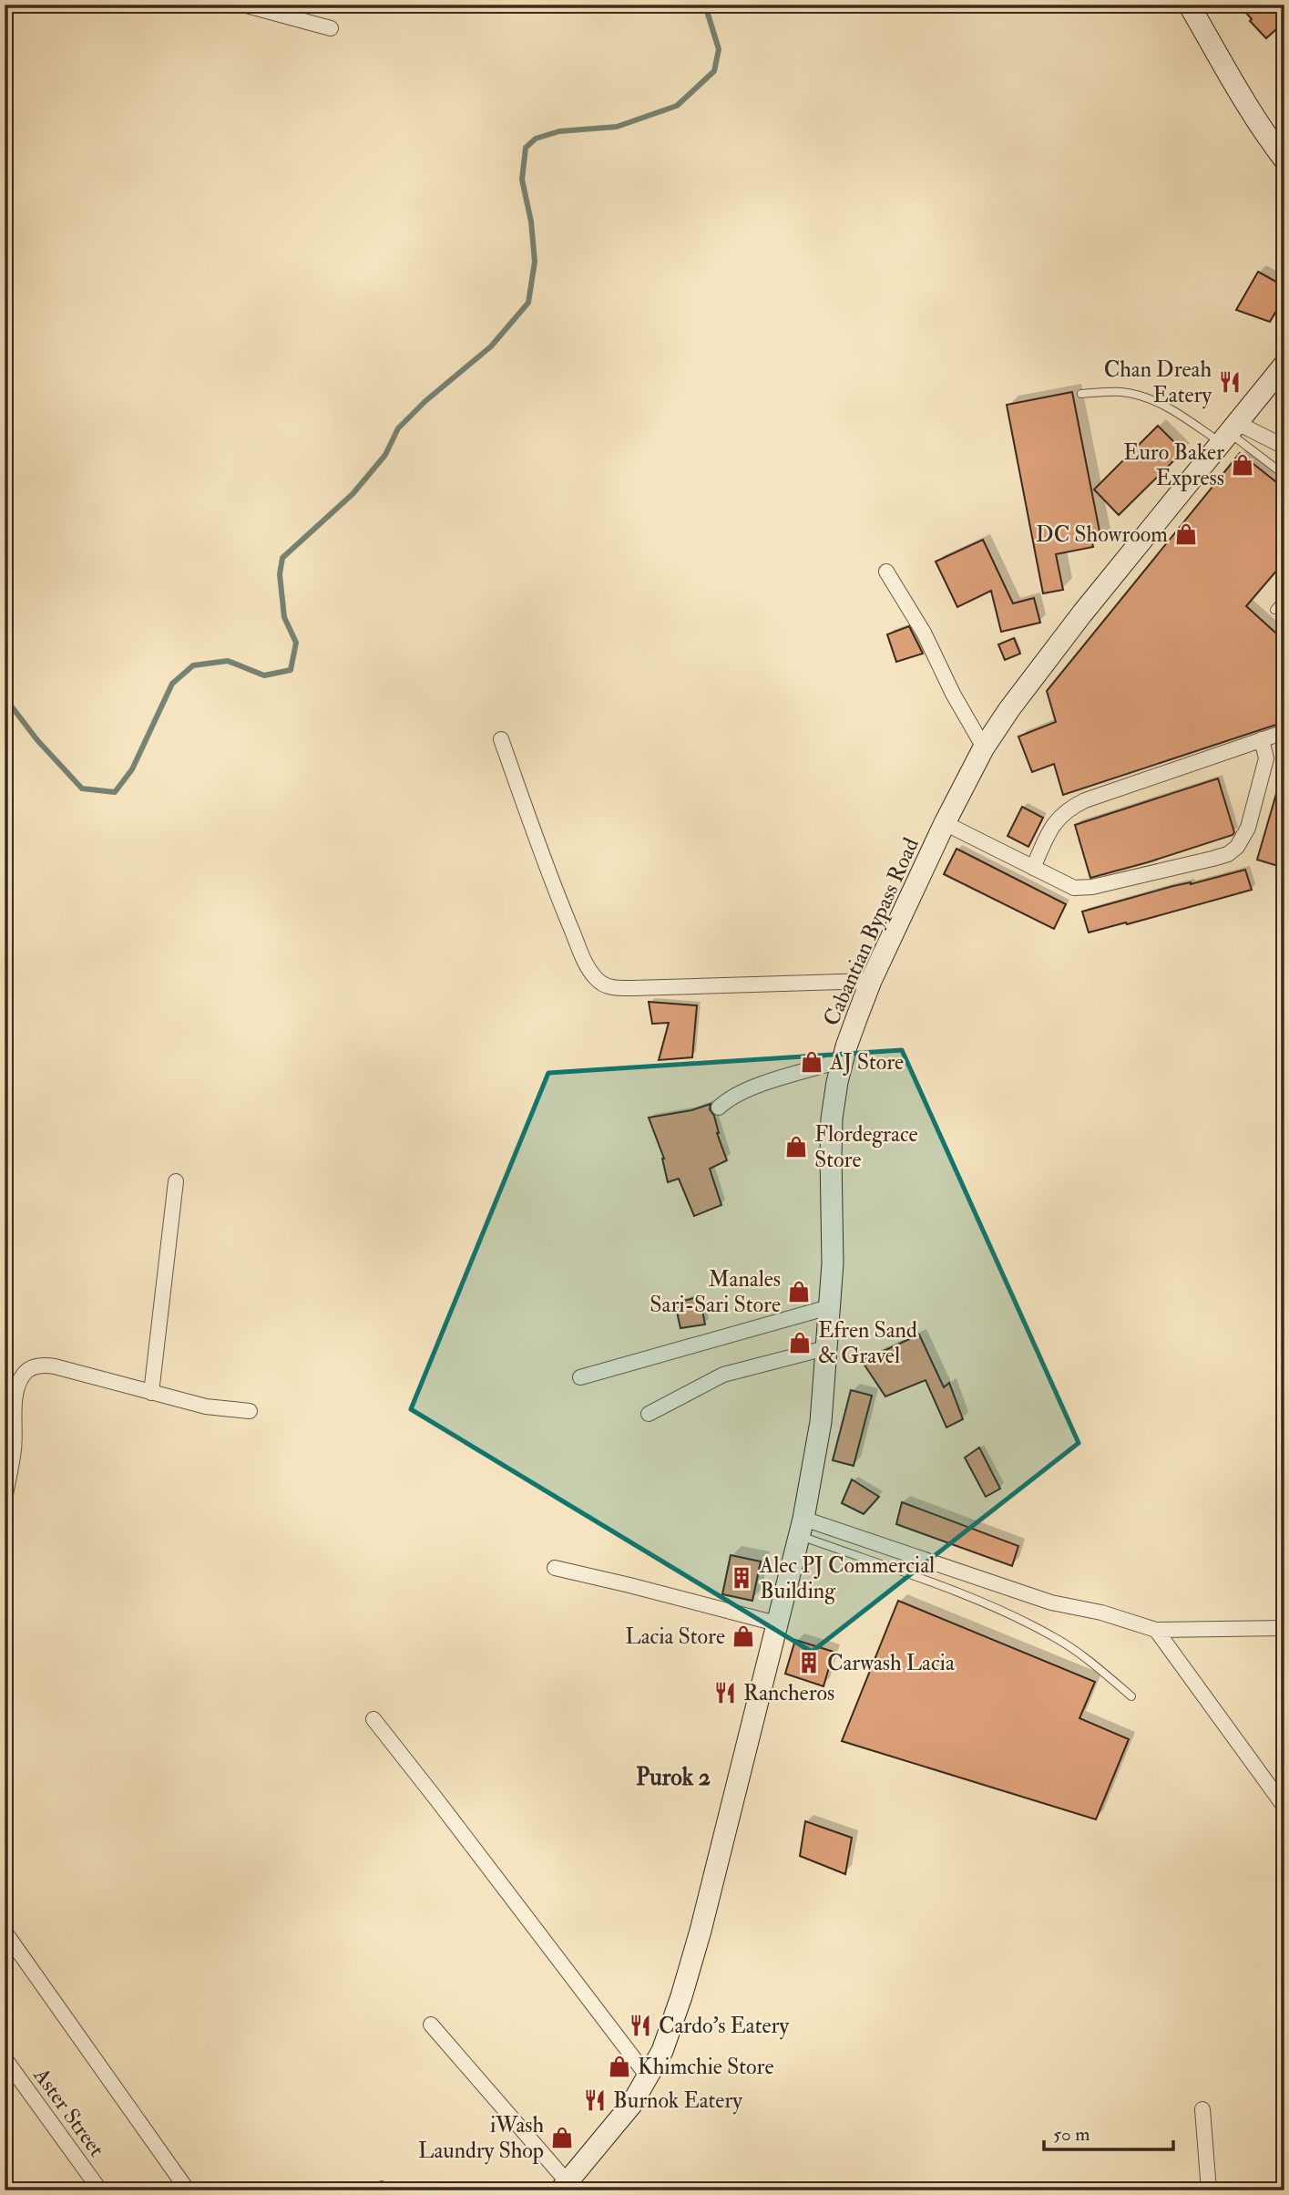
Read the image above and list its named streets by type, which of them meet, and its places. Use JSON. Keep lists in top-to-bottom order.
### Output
{
  "streets": {
    "main road": ["Cabantian Bypass Road"],
    "street": ["Aster Street"]
  },
  "districts": ["Purok 2"],
  "places": {
    "restaurant": [
      "Chan Dreah Eatery",
      "Rancheros",
      "Cardo's Eatery",
      "Burnok Eatery"
    ],
    "shop": [
      "Euro Baker Express",
      "DC Showroom",
      "AJ Store",
      "Flordegrace Store",
      "Manales Sari-Sari Store",
      "Efren Sand & Gravel",
      "Lacia Store",
      "Khimchie Store",
      "iWash Laundry Shop"
    ],
    "building": ["Alec PJ Commercial Building", "Carwash Lacia"]
  },
  "scale_bar": "50 m"
}
